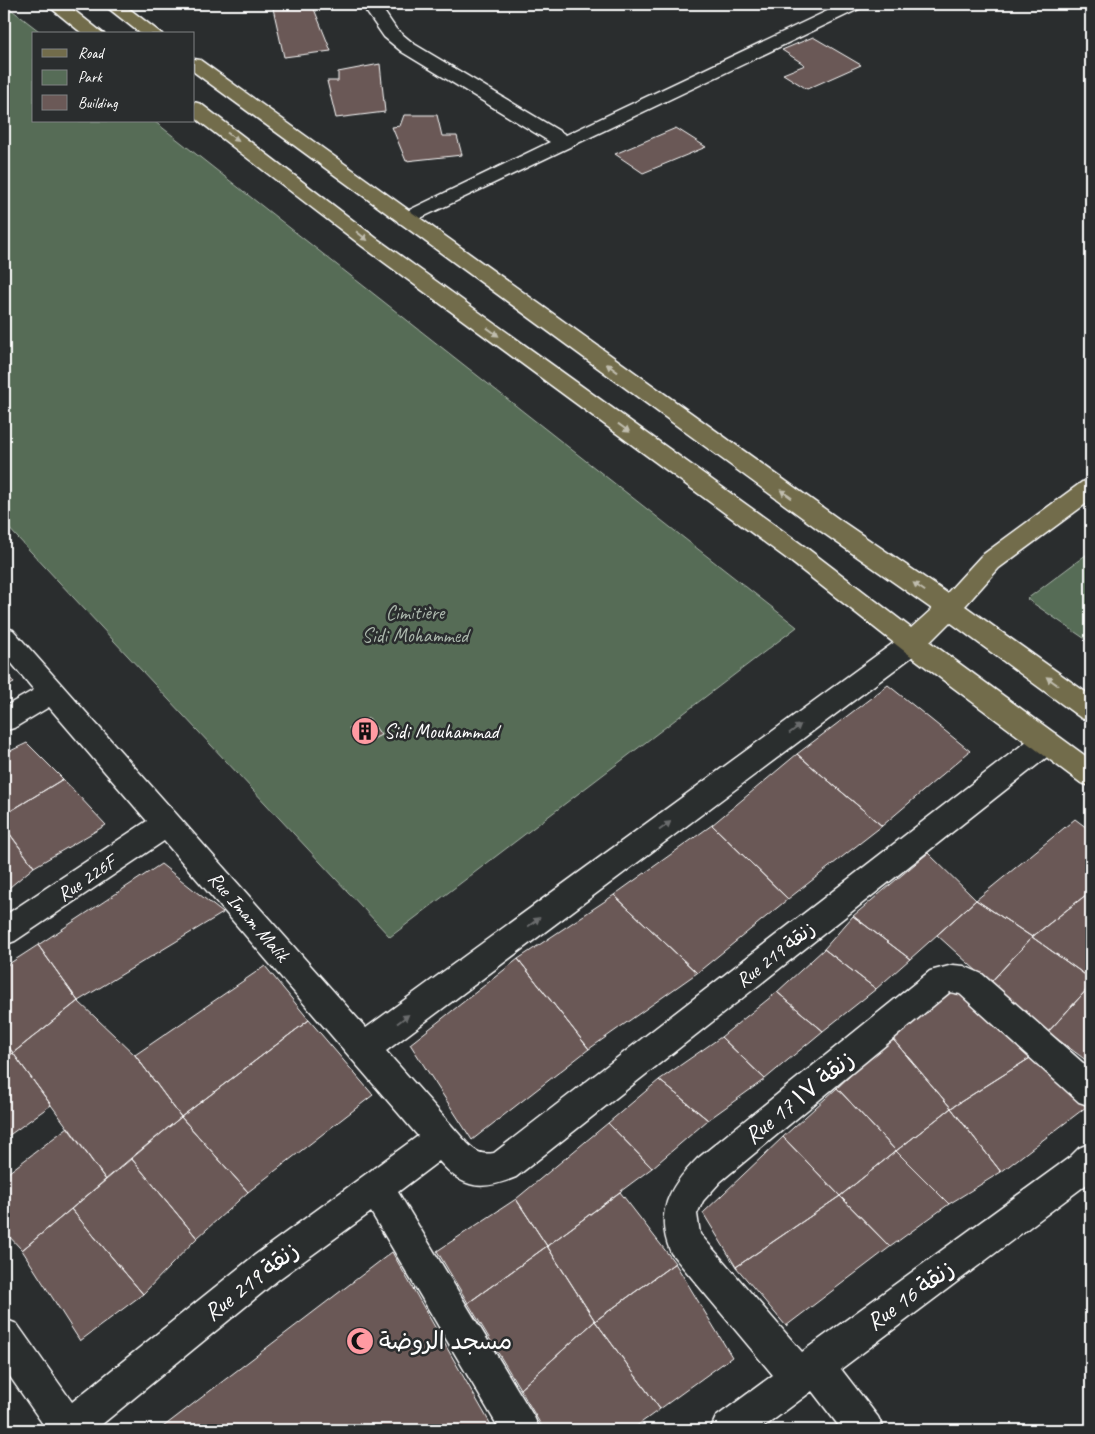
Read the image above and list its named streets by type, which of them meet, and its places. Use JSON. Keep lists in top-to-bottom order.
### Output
{
  "streets": {
    "street": [
      "Rue 226F",
      "Rue Imam Malik",
      "Rue 219 زنقة",
      "Rue 17 زنقة ١٧",
      "Rue 16 زنقة"
    ]
  },
  "crossings": [
    ["Rue 226F", "Rue Imam Malik"],
    ["Rue Imam Malik", "Rue 219 زنقة"],
    ["Rue 17 زنقة ١٧", "Rue 16 زنقة"]
  ],
  "parks": ["Cimitière Sidi Mohammed"],
  "places": {
    "building": ["Sidi Mouhammad"],
    "mosque": ["مسجد الروضة"]
  },
  "legend": ["Road", "Park", "Building"]
}
